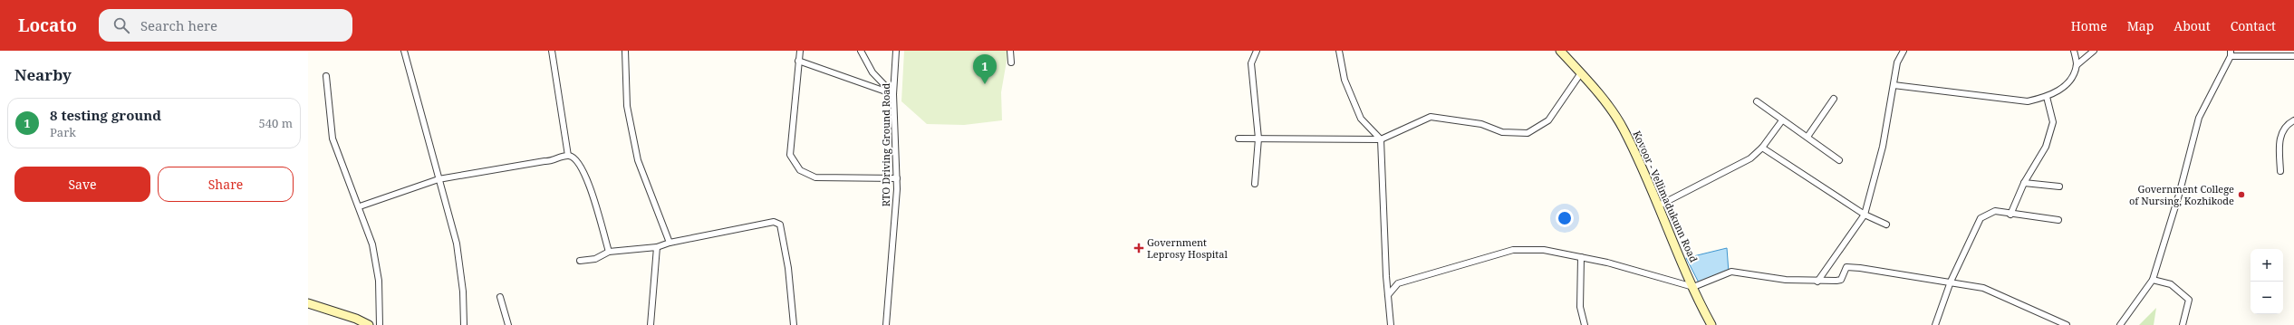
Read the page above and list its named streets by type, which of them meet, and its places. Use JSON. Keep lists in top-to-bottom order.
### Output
{
  "streets": {
    "street": ["RTO Driving Ground Road", "Kovoor - Vellimadukunn Road"]
  },
  "places": {
    "other": ["Government College of Nursing, Kozhikode"],
    "health": ["Government Leprosy Hospital"]
  },
  "page": {
    "header": "Locato",
    "search": "Search here",
    "nav": [
      "Home",
      "Map",
      "About",
      "Contact"
    ],
    "heading": "Nearby",
    "pins": "1",
    "list": [
      {
        "mark": "1",
        "name": "8 testing ground",
        "note": "Park",
        "value": "540 m"
      }
    ],
    "buttons": ["Save", "Share"],
    "map_buttons": ["+", "−"]
  }
}
